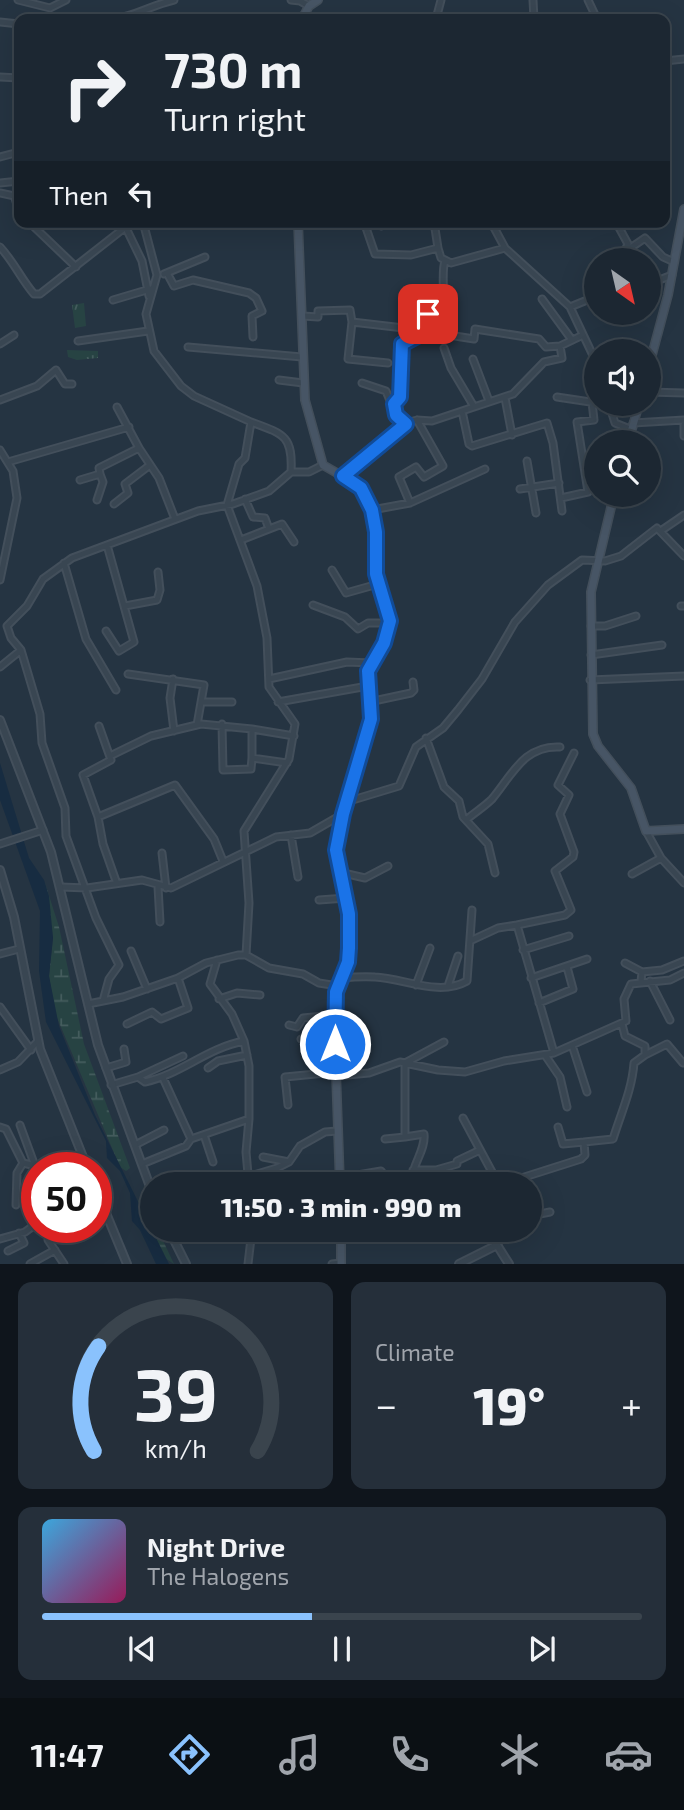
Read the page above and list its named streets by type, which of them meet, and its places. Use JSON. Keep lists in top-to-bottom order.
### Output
{
  "north": "bottom right",
  "page": {
    "turn": ["730 m", "Turn right"],
    "then": "Then",
    "limit": "50",
    "trip": "11:50 · 3 min · 990 m",
    "tile": "Climate",
    "heat": ["−", "19°", "+"],
    "song": ["Night Drive", "The Halogens"],
    "tabs": "11:47",
    "gauge": ["39", "km/h"]
  }
}
